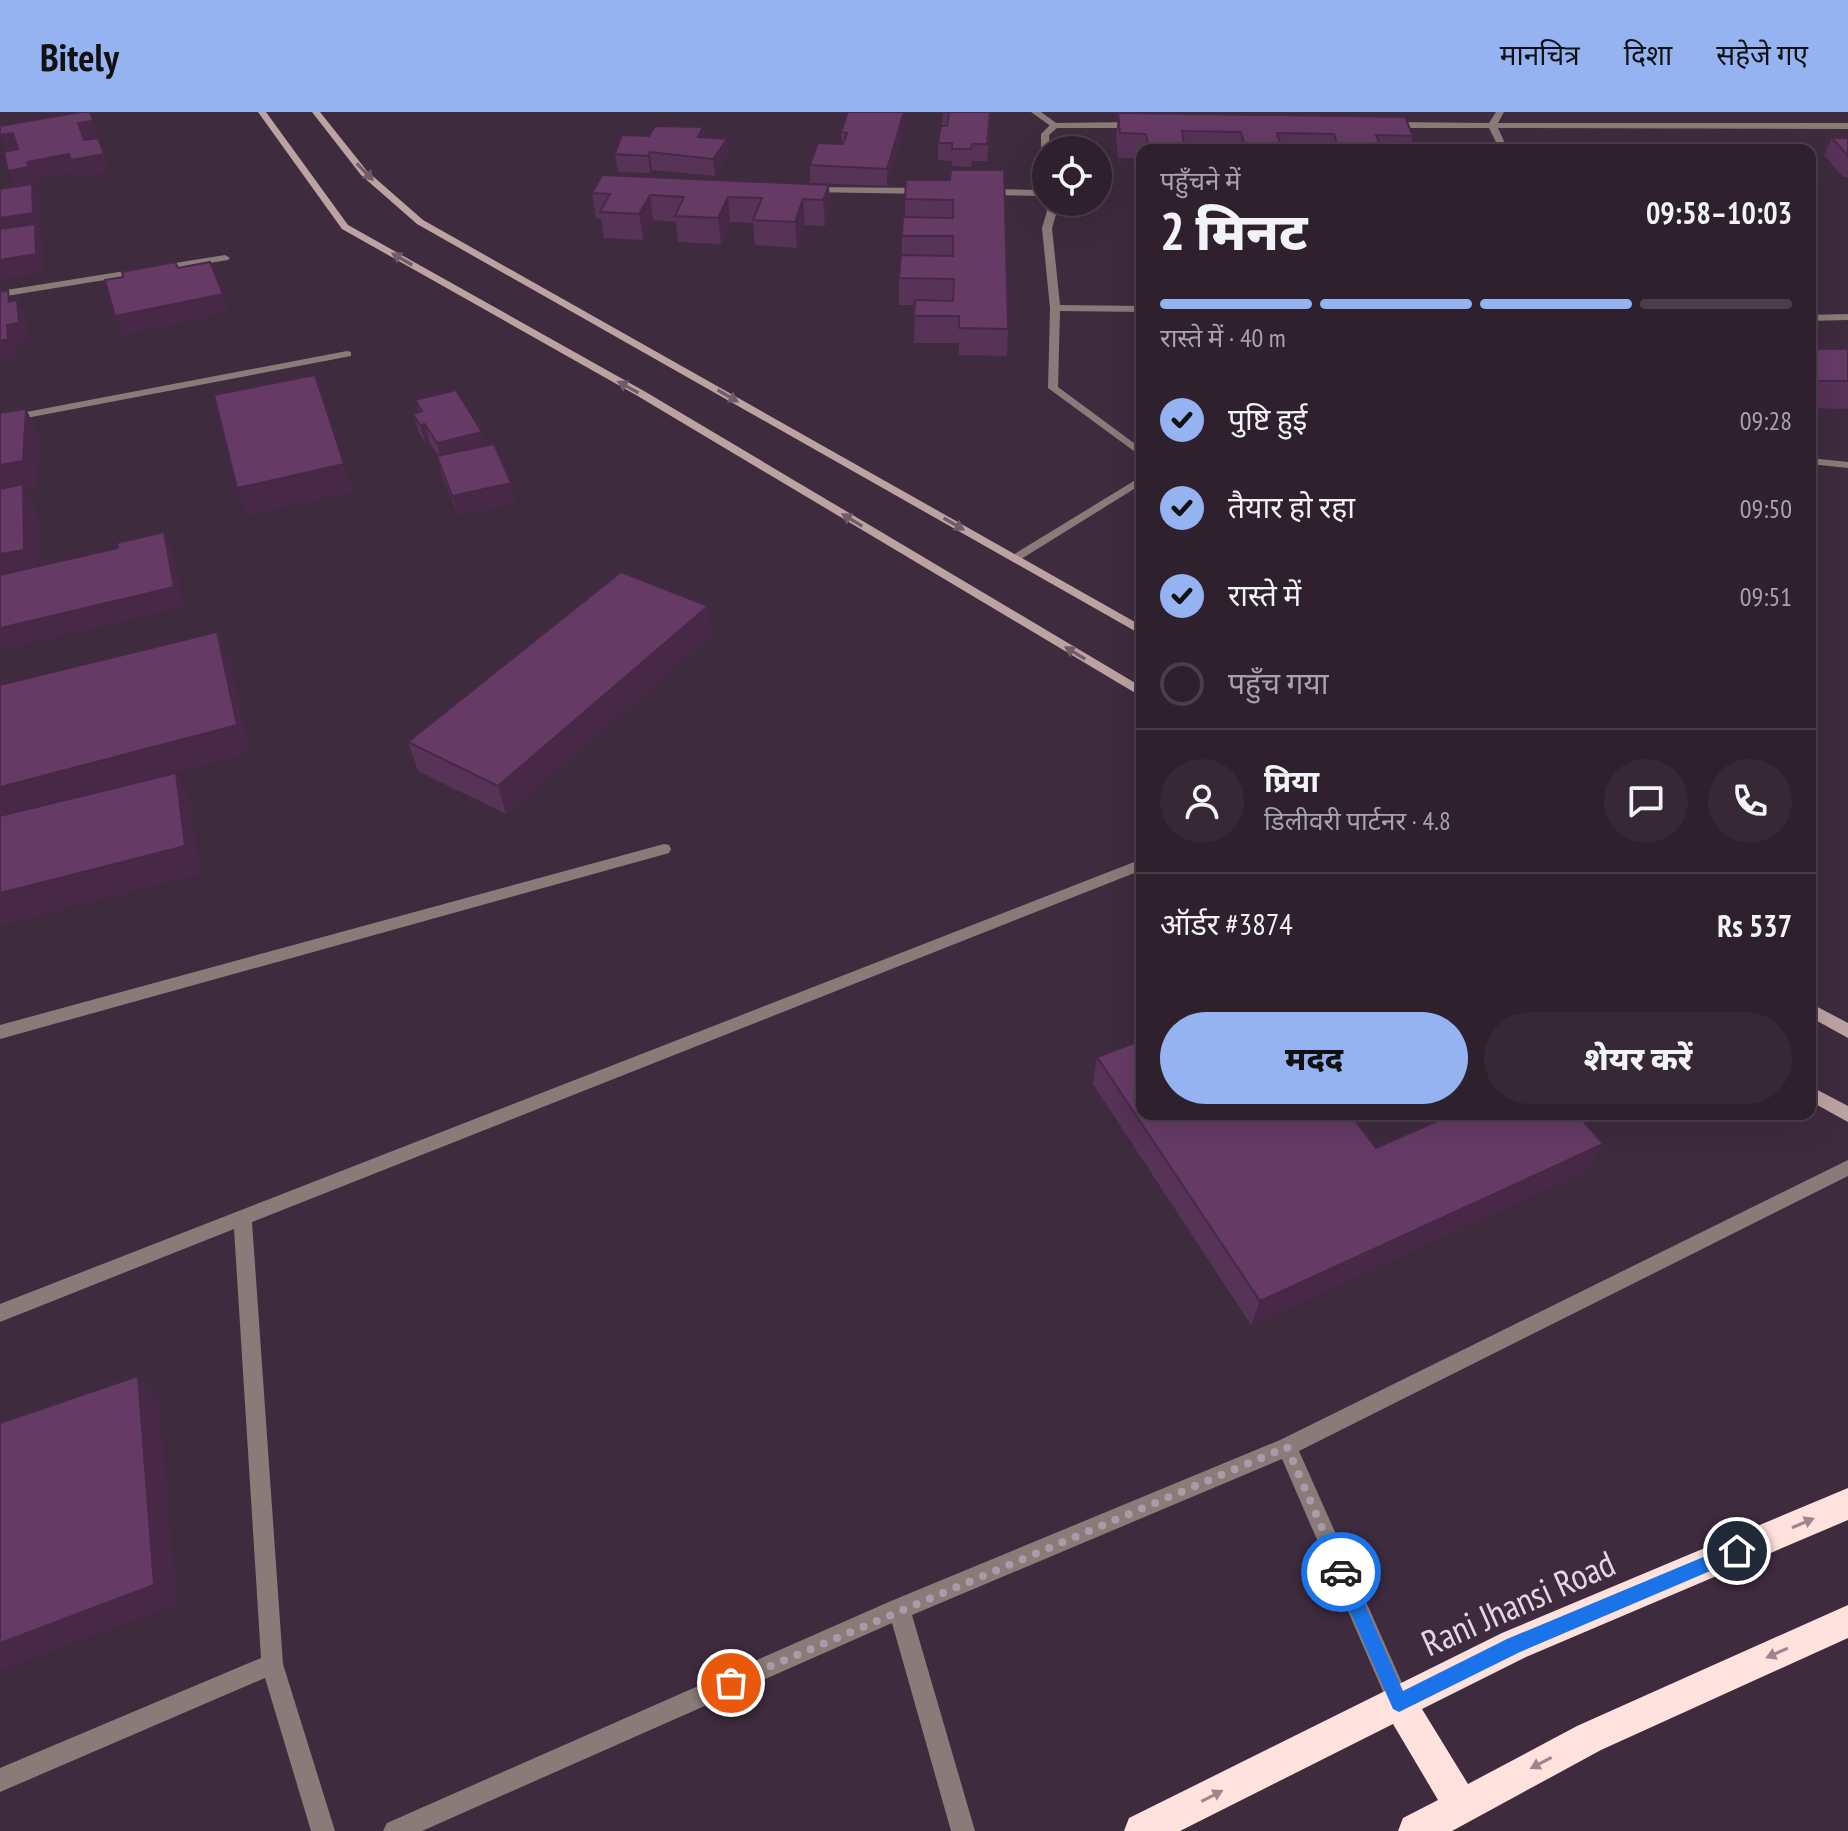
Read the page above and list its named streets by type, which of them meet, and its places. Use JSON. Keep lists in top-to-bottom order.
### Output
{
  "streets": {
    "highway": ["Rani Jhansi Road"]
  },
  "page": {
    "header": "Bitely",
    "nav": ["मानचित्र", "दिशा", "सहेजे गए"],
    "heading": ["2 मिनट", "पहुँचने में", "09:58–10:03"],
    "panel": [
      "प्रिया",
      "डिलीवरी पार्टनर · 4.8",
      "ऑर्डर #3874",
      "Rs 537"
    ],
    "bar": "रास्ते में · 40 m",
    "list": [
      ["पुष्टि हुई", "09:28"],
      ["तैयार हो रहा", "09:50"],
      ["रास्ते में", "09:51"],
      "पहुँच गया"
    ],
    "buttons": ["मदद", "शेयर करें"]
  }
}
